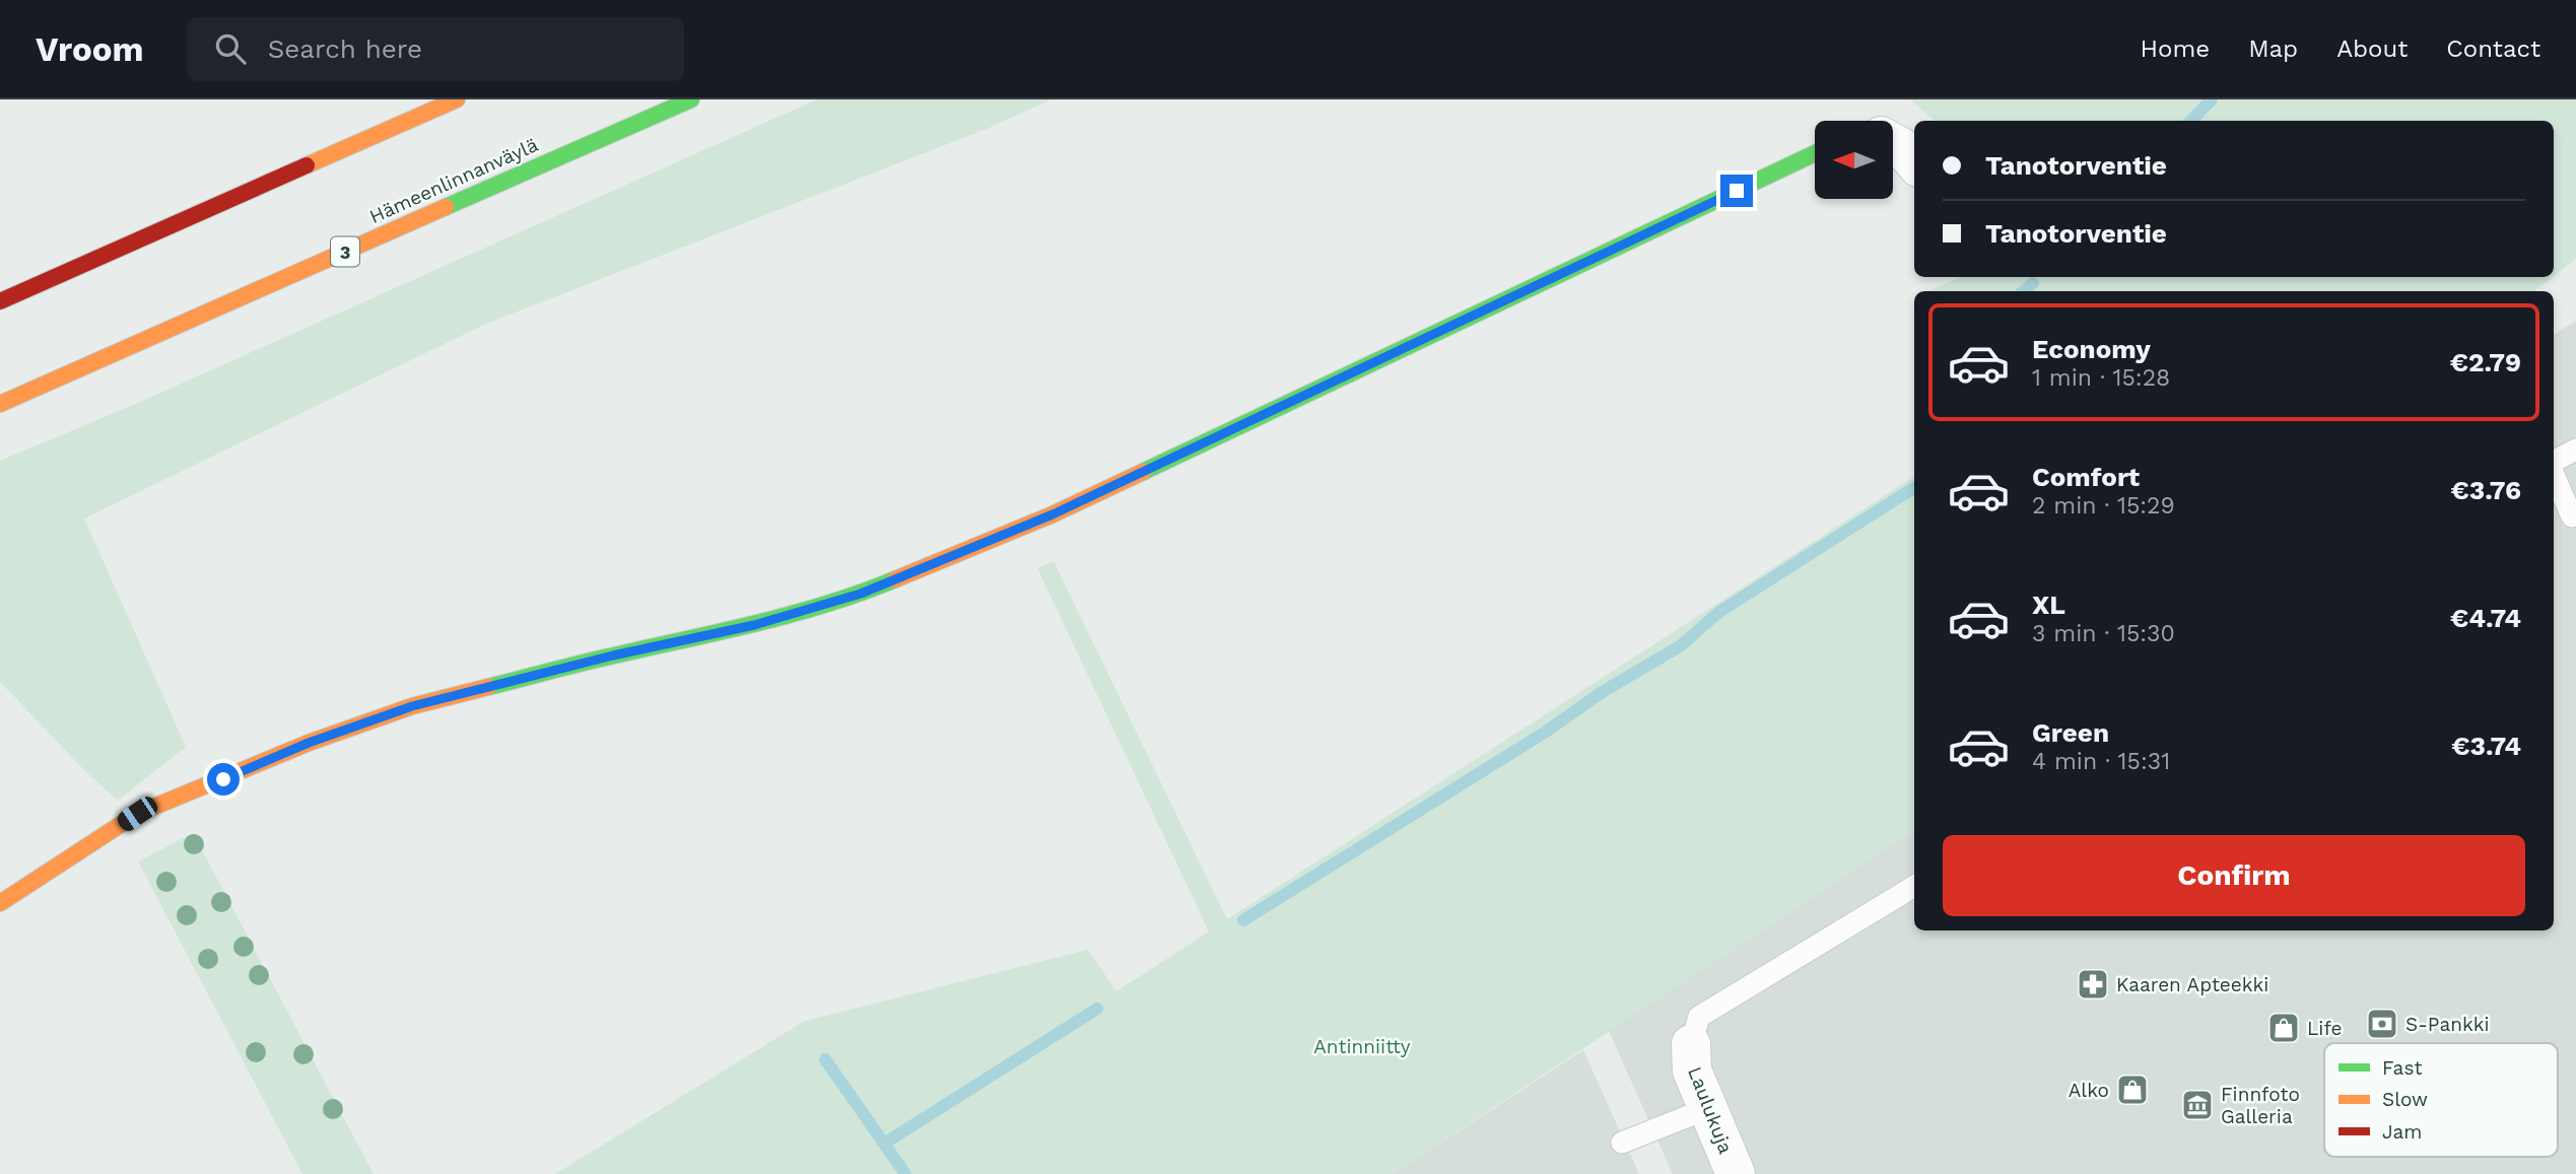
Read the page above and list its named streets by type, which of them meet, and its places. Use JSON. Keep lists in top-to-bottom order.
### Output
{
  "streets": {
    "main road": ["Hämeenlinnanväylä", "3"],
    "street": ["Laulukuja"]
  },
  "parks": ["Antinniitty"],
  "places": {
    "pharmacy": ["Kaaren Apteekki"],
    "bank": ["S-Pankki"],
    "shop": ["Life", "Alko"],
    "museum": ["Finnfoto Galleria"]
  },
  "legend": ["Fast", "Slow", "Jam"],
  "north": "left",
  "page": {
    "header": "Vroom",
    "search": "Search here",
    "nav": [
      "Home",
      "Map",
      "About",
      "Contact"
    ],
    "banner": ["Tanotorventie", "Tanotorventie"],
    "list": [
      {
        "name": "Economy",
        "note": "1 min · 15:28",
        "value": "€2.79"
      },
      {
        "name": "Comfort",
        "note": "2 min · 15:29",
        "value": "€3.76"
      },
      {
        "name": "XL",
        "note": "3 min · 15:30",
        "value": "€4.74"
      },
      {
        "name": "Green",
        "note": "4 min · 15:31",
        "value": "€3.74"
      }
    ],
    "buttons": "Confirm"
  }
}
